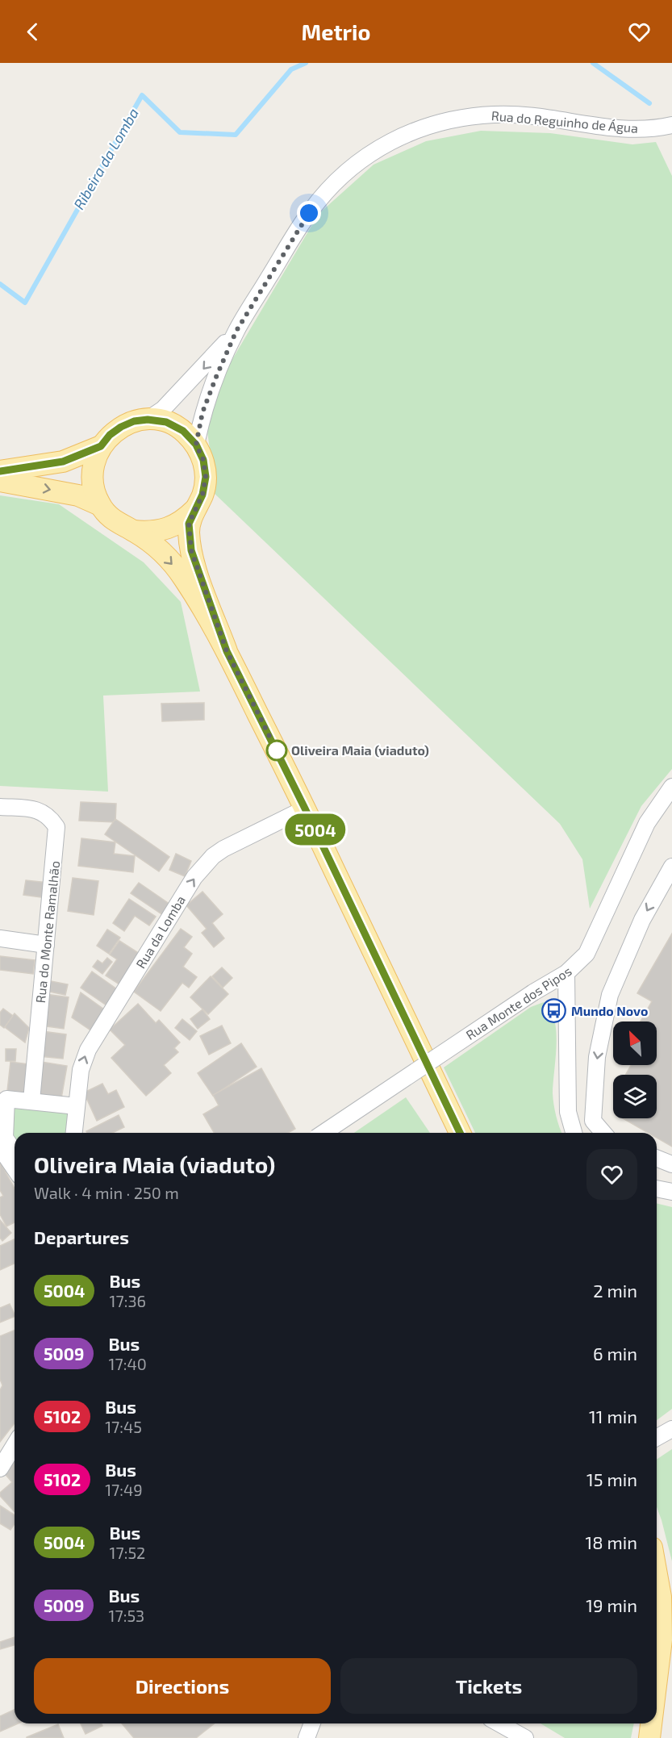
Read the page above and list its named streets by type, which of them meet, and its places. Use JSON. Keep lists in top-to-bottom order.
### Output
{
  "streets": {
    "street": [
      "Rua do Reguinho de Água",
      "Rua do Monte Ramalhão",
      "Rua da Lomba",
      "Rua Monte dos Pipos"
    ]
  },
  "one_way": ["Rua da Lomba"],
  "water": ["Ribeira da Lomba"],
  "places": {
    "other": ["Oliveira Maia (viaduto)"],
    "bus stop": ["Mundo Novo"]
  },
  "lines": ["bus line 5004"],
  "north": "top left",
  "page": {
    "header": "Metrio",
    "on_map": "5004",
    "heading": [
      ["Oliveira Maia (viaduto)", "Walk · 4 min · 250 m"],
      "Departures"
    ],
    "list": [
      {
        "mark": "5004",
        "name": "Bus",
        "note": "17:36",
        "value": "2 min"
      },
      {
        "mark": "5009",
        "name": "Bus",
        "note": "17:40",
        "value": "6 min"
      },
      {
        "mark": "5102",
        "name": "Bus",
        "note": "17:45",
        "value": "11 min"
      },
      {
        "mark": "5102",
        "name": "Bus",
        "note": "17:49",
        "value": "15 min"
      },
      {
        "mark": "5004",
        "name": "Bus",
        "note": "17:52",
        "value": "18 min"
      },
      {
        "mark": "5009",
        "name": "Bus",
        "note": "17:53",
        "value": "19 min"
      }
    ],
    "buttons": ["Directions", "Tickets"]
  }
}
